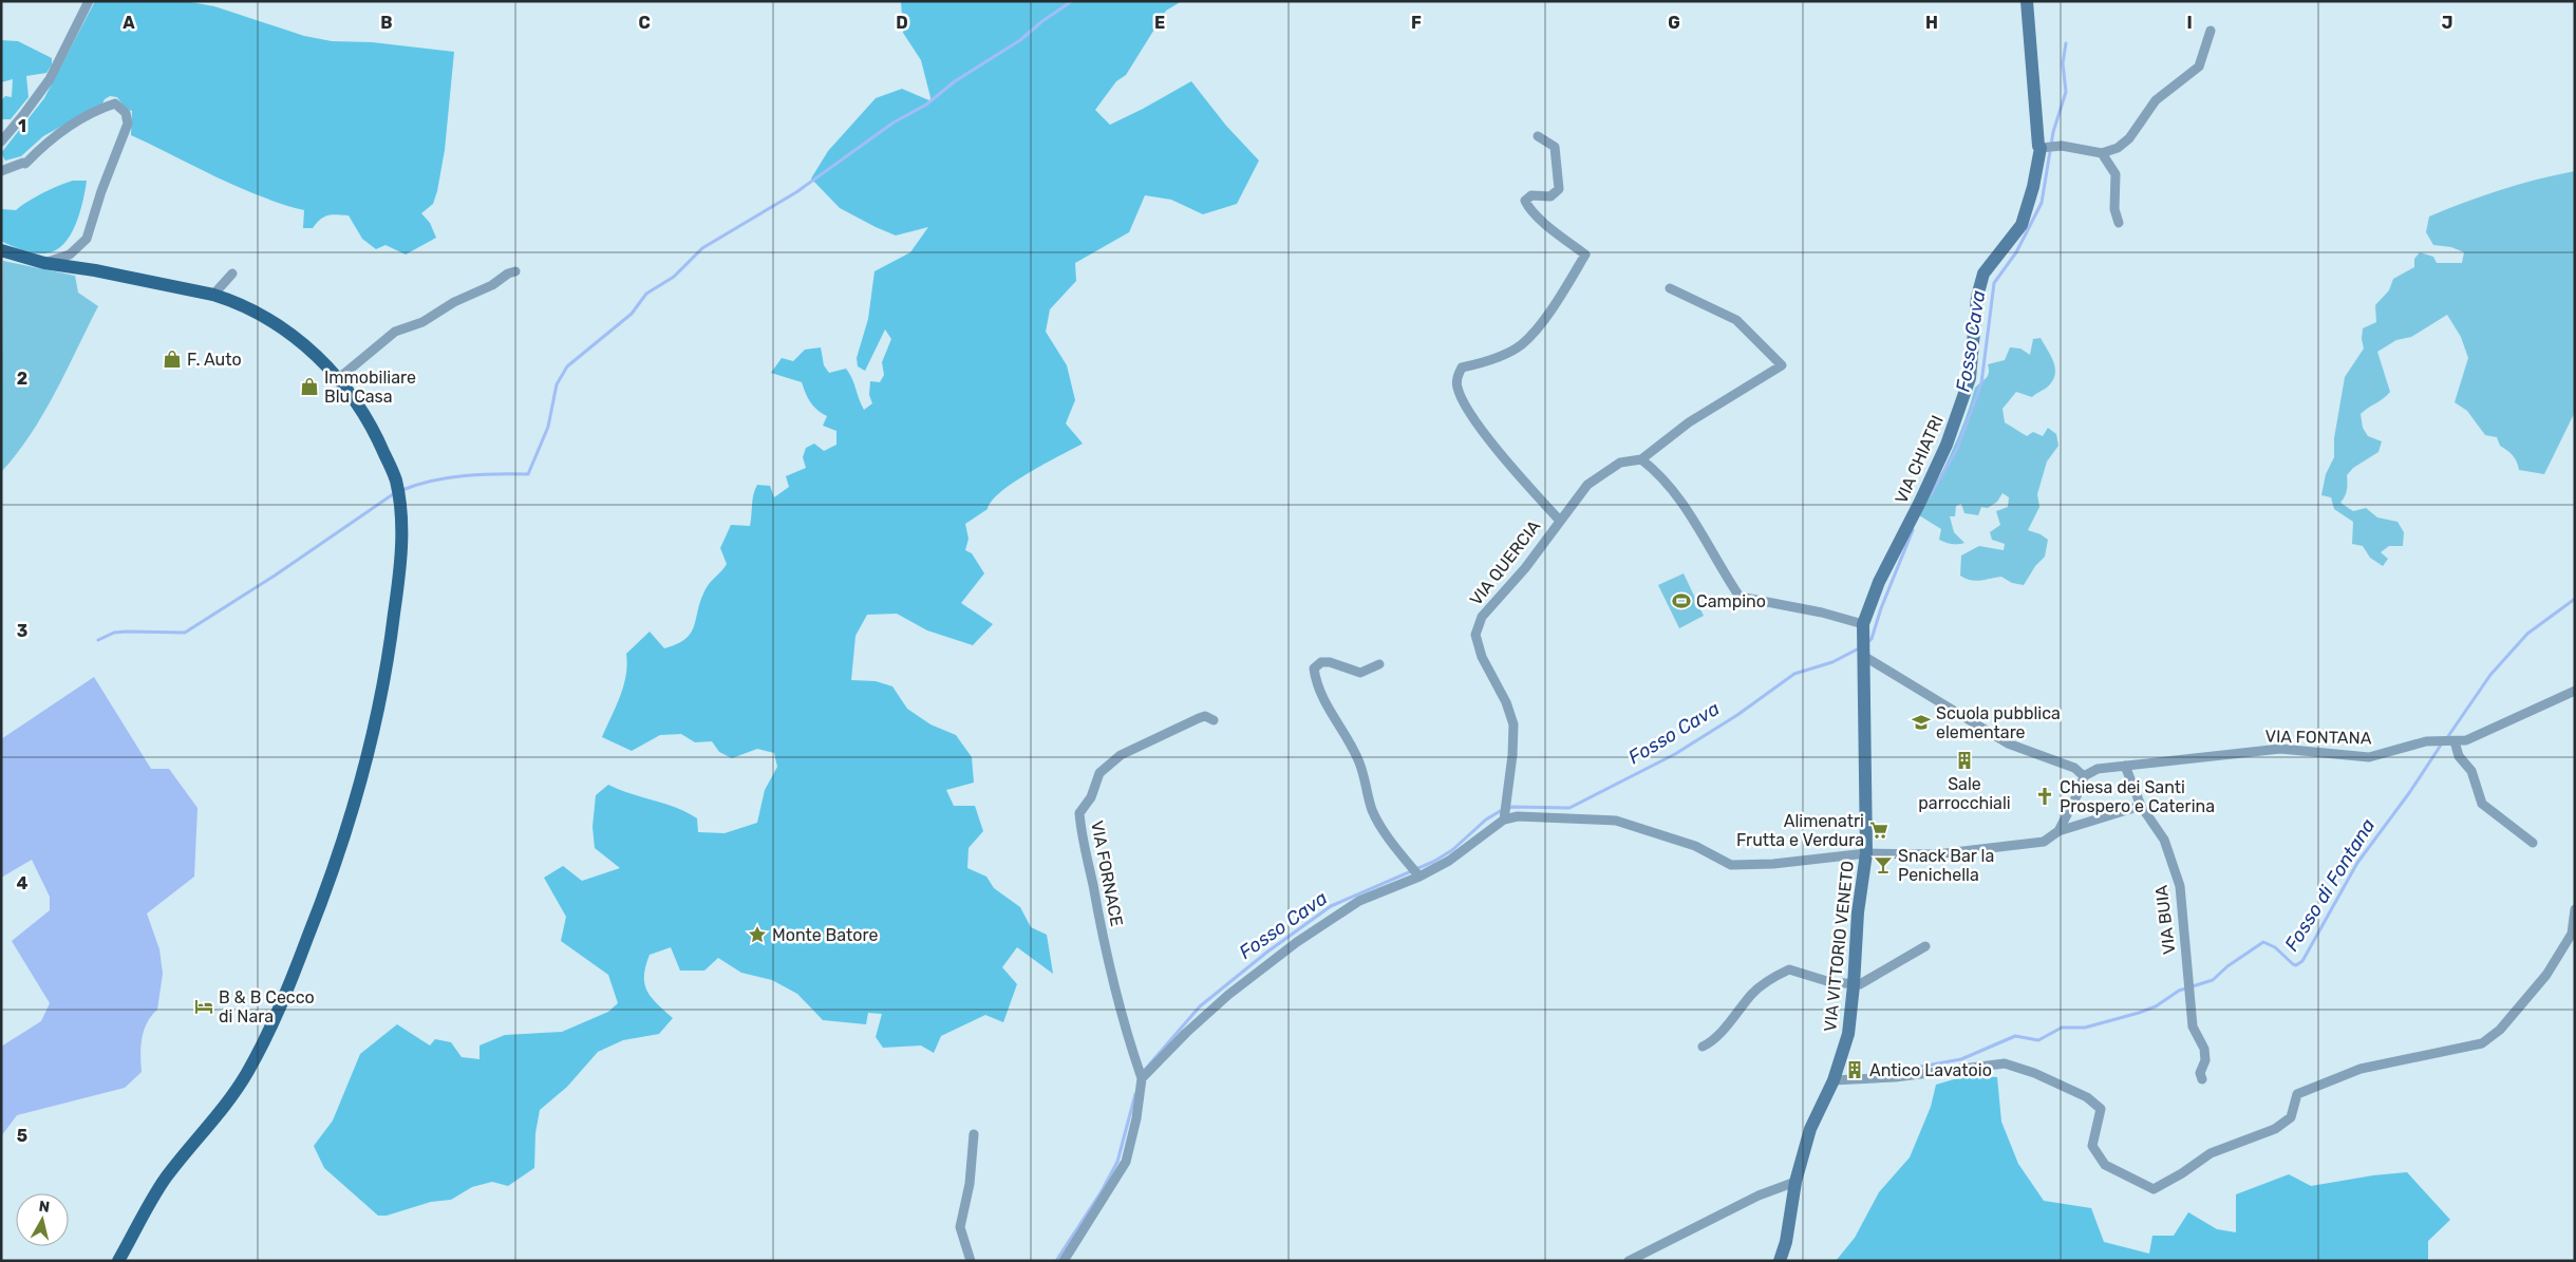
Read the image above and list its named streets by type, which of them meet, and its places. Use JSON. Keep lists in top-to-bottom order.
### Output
{
  "streets": {
    "street": [
      "VIA CHIATRI",
      "VIA QUERCIA",
      "VIA FONTANA",
      "VIA FORNACE",
      "VIA BUIA",
      "VIA VITTORIO VENETO"
    ]
  },
  "crossings": [
    ["VIA CHIATRI", "VIA VITTORIO VENETO"],
    ["VIA FONTANA", "VIA BUIA"]
  ],
  "water": ["Fosso Cava", "Fosso di Fontana"],
  "places": {
    "shop": ["F. Auto", "Immobiliare Blu Casa"],
    "sports": ["Campino"],
    "school or university": ["Scuola pubblica elementare"],
    "building": ["Sale parrocchiali", "Antico Lavatoio"],
    "church": ["Chiesa dei Santi Prospero e Caterina"],
    "supermarket": ["Alimenatri Frutta e Verdura"],
    "bar": ["Snack Bar la Penichella"],
    "place": ["Monte Batore"],
    "hotel": ["B & B Cecco di Nara"]
  },
  "north": "top",
  "grid": {
    "columns": [
      "A",
      "B",
      "C",
      "D",
      "E",
      "F",
      "G",
      "H",
      "I",
      "J"
    ],
    "rows": [
      "1",
      "2",
      "3",
      "4",
      "5"
    ]
  }
}
